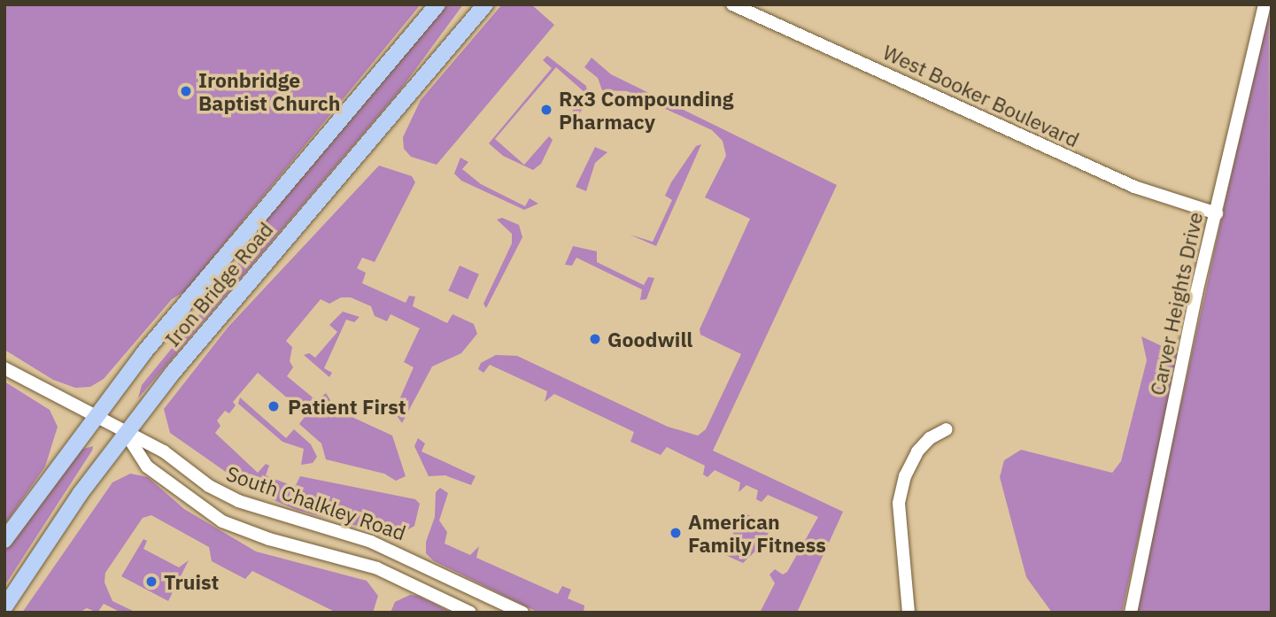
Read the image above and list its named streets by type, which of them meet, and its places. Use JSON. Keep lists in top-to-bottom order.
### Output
{
  "streets": {
    "main road": ["Iron Bridge Road"],
    "street": ["West Booker Boulevard", "Carver Heights Drive", "South Chalkley Road"]
  },
  "crossings": [
    ["West Booker Boulevard", "Carver Heights Drive"],
    ["Iron Bridge Road", "South Chalkley Road"]
  ],
  "places": [
    "Ironbridge Baptist Church",
    "Rx3 Compounding Pharmacy",
    "Goodwill",
    "Patient First",
    "American Family Fitness",
    "Truist"
  ]
}
